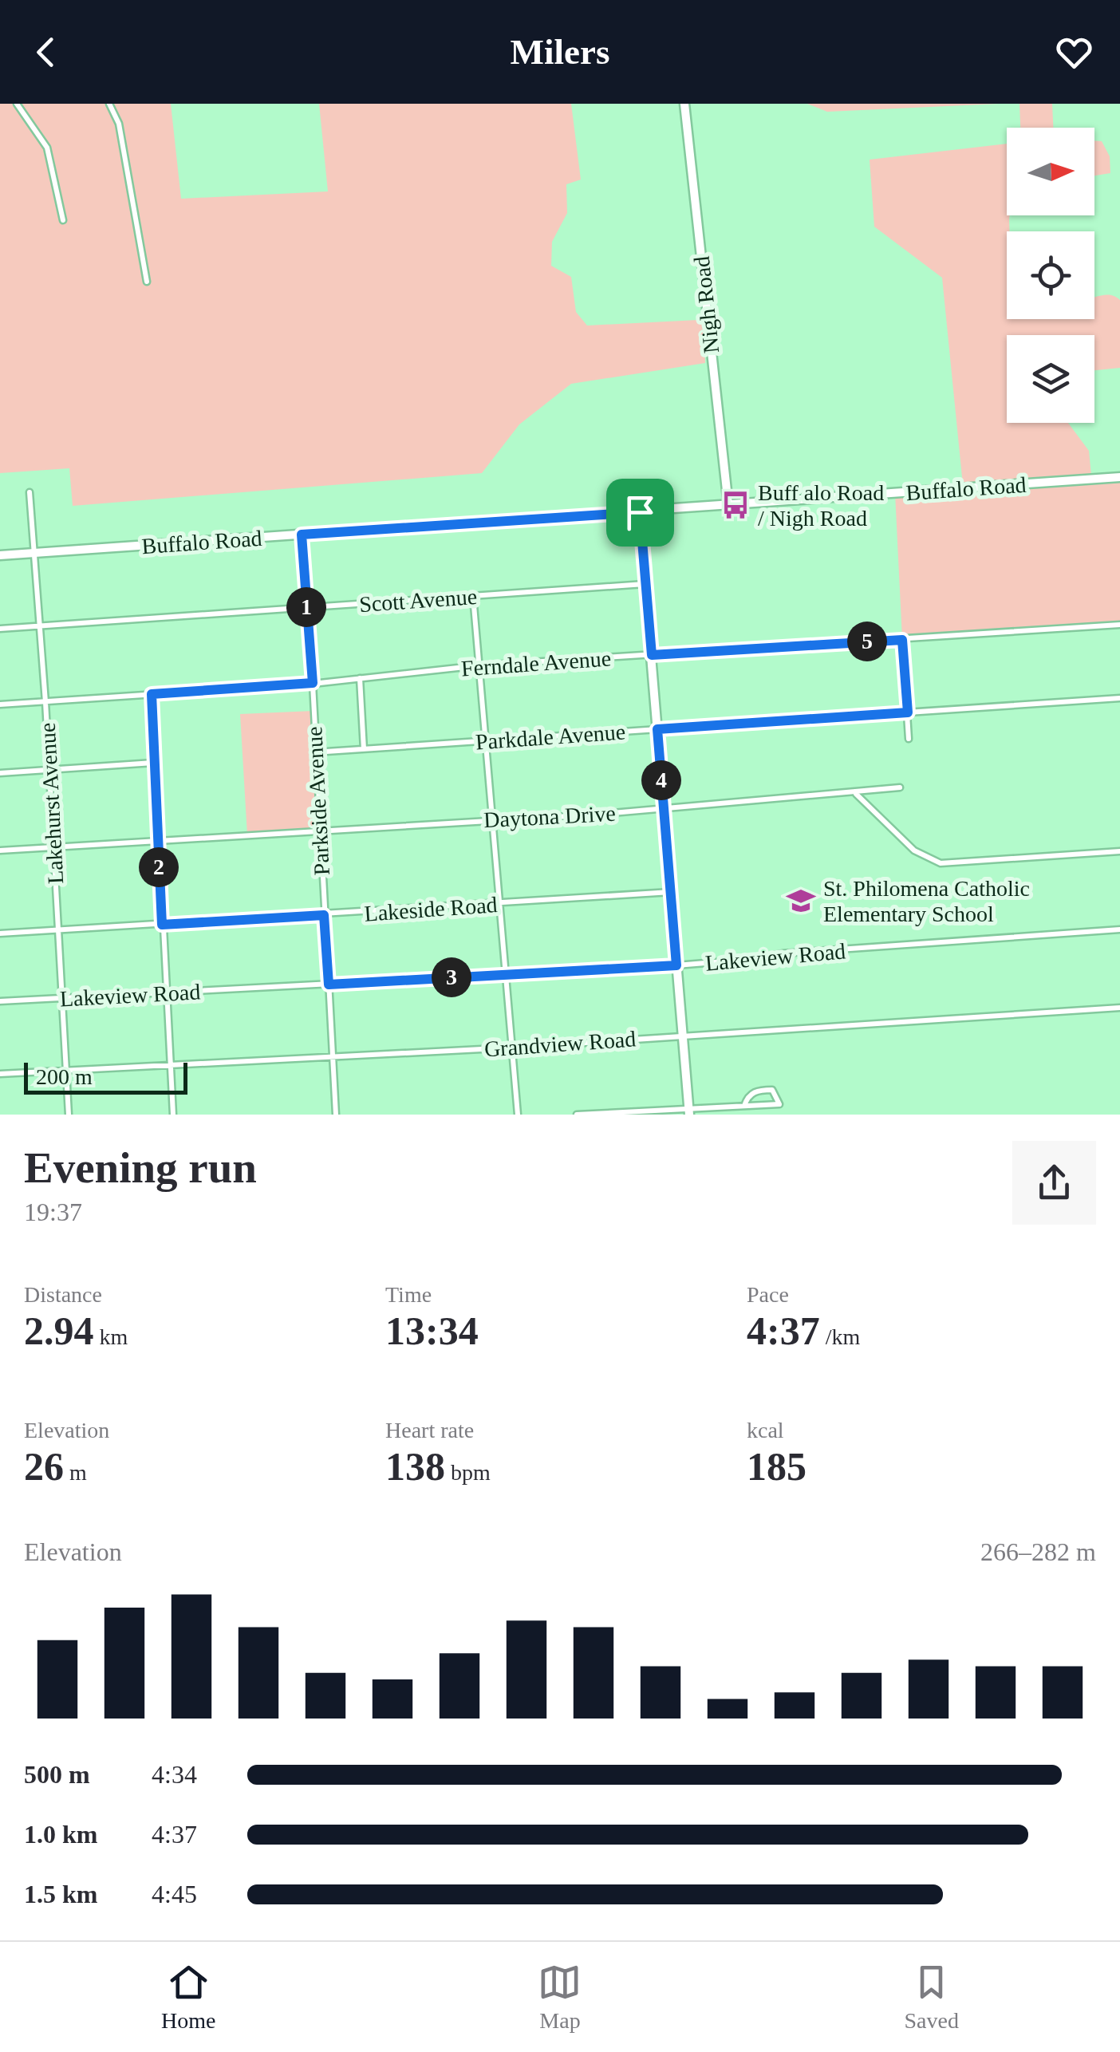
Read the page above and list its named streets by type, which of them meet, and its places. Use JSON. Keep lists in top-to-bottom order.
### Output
{
  "streets": {
    "street": [
      "Nigh Road",
      "Buffalo Road",
      "Scott Avenue",
      "Ferndale Avenue",
      "Parkdale Avenue",
      "Parkside Avenue",
      "Lakehurst Avenue",
      "Daytona Drive",
      "Lakeside Road",
      "Lakeview Road",
      "Grandview Road"
    ]
  },
  "crossings": [
    ["Nigh Road", "Buffalo Road"],
    ["Buffalo Road", "Parkside Avenue"],
    ["Buffalo Road", "Lakehurst Avenue"],
    ["Scott Avenue", "Parkside Avenue"],
    ["Scott Avenue", "Lakehurst Avenue"],
    ["Ferndale Avenue", "Parkside Avenue"],
    ["Ferndale Avenue", "Lakehurst Avenue"],
    ["Parkdale Avenue", "Parkside Avenue"],
    ["Parkside Avenue", "Daytona Drive"],
    ["Parkside Avenue", "Lakeside Road"],
    ["Parkside Avenue", "Lakeview Road"],
    ["Parkside Avenue", "Grandview Road"],
    ["Lakehurst Avenue", "Daytona Drive"],
    ["Lakehurst Avenue", "Lakeside Road"],
    ["Lakehurst Avenue", "Lakeview Road"],
    ["Lakehurst Avenue", "Grandview Road"]
  ],
  "places": {
    "bus stop": ["Buff alo Road / Nigh Road"],
    "school or university": ["St. Philomena Catholic Elementary School"]
  },
  "scale_bar": "200 m",
  "north": "right",
  "page": {
    "header": "Milers",
    "pins": [
      "1",
      "5",
      "4",
      "2",
      "3"
    ],
    "scale": "200 m",
    "heading": ["Evening run", "19:37"],
    "stats": [
      ["Distance", "2.94 km"],
      ["Time", "13:34"],
      ["Pace", "4:37 /km"],
      ["Elevation", "26 m"],
      ["Heart rate", "138 bpm"],
      ["kcal", "185"]
    ],
    "chart": ["Elevation", "266–282 m"],
    "list": [
      {
        "name": "500 m",
        "note": "4:34"
      },
      {
        "name": "1.0 km",
        "note": "4:37"
      },
      {
        "name": "1.5 km",
        "note": "4:45"
      }
    ],
    "tabs": ["Home", "Map", "Saved"]
  }
}
